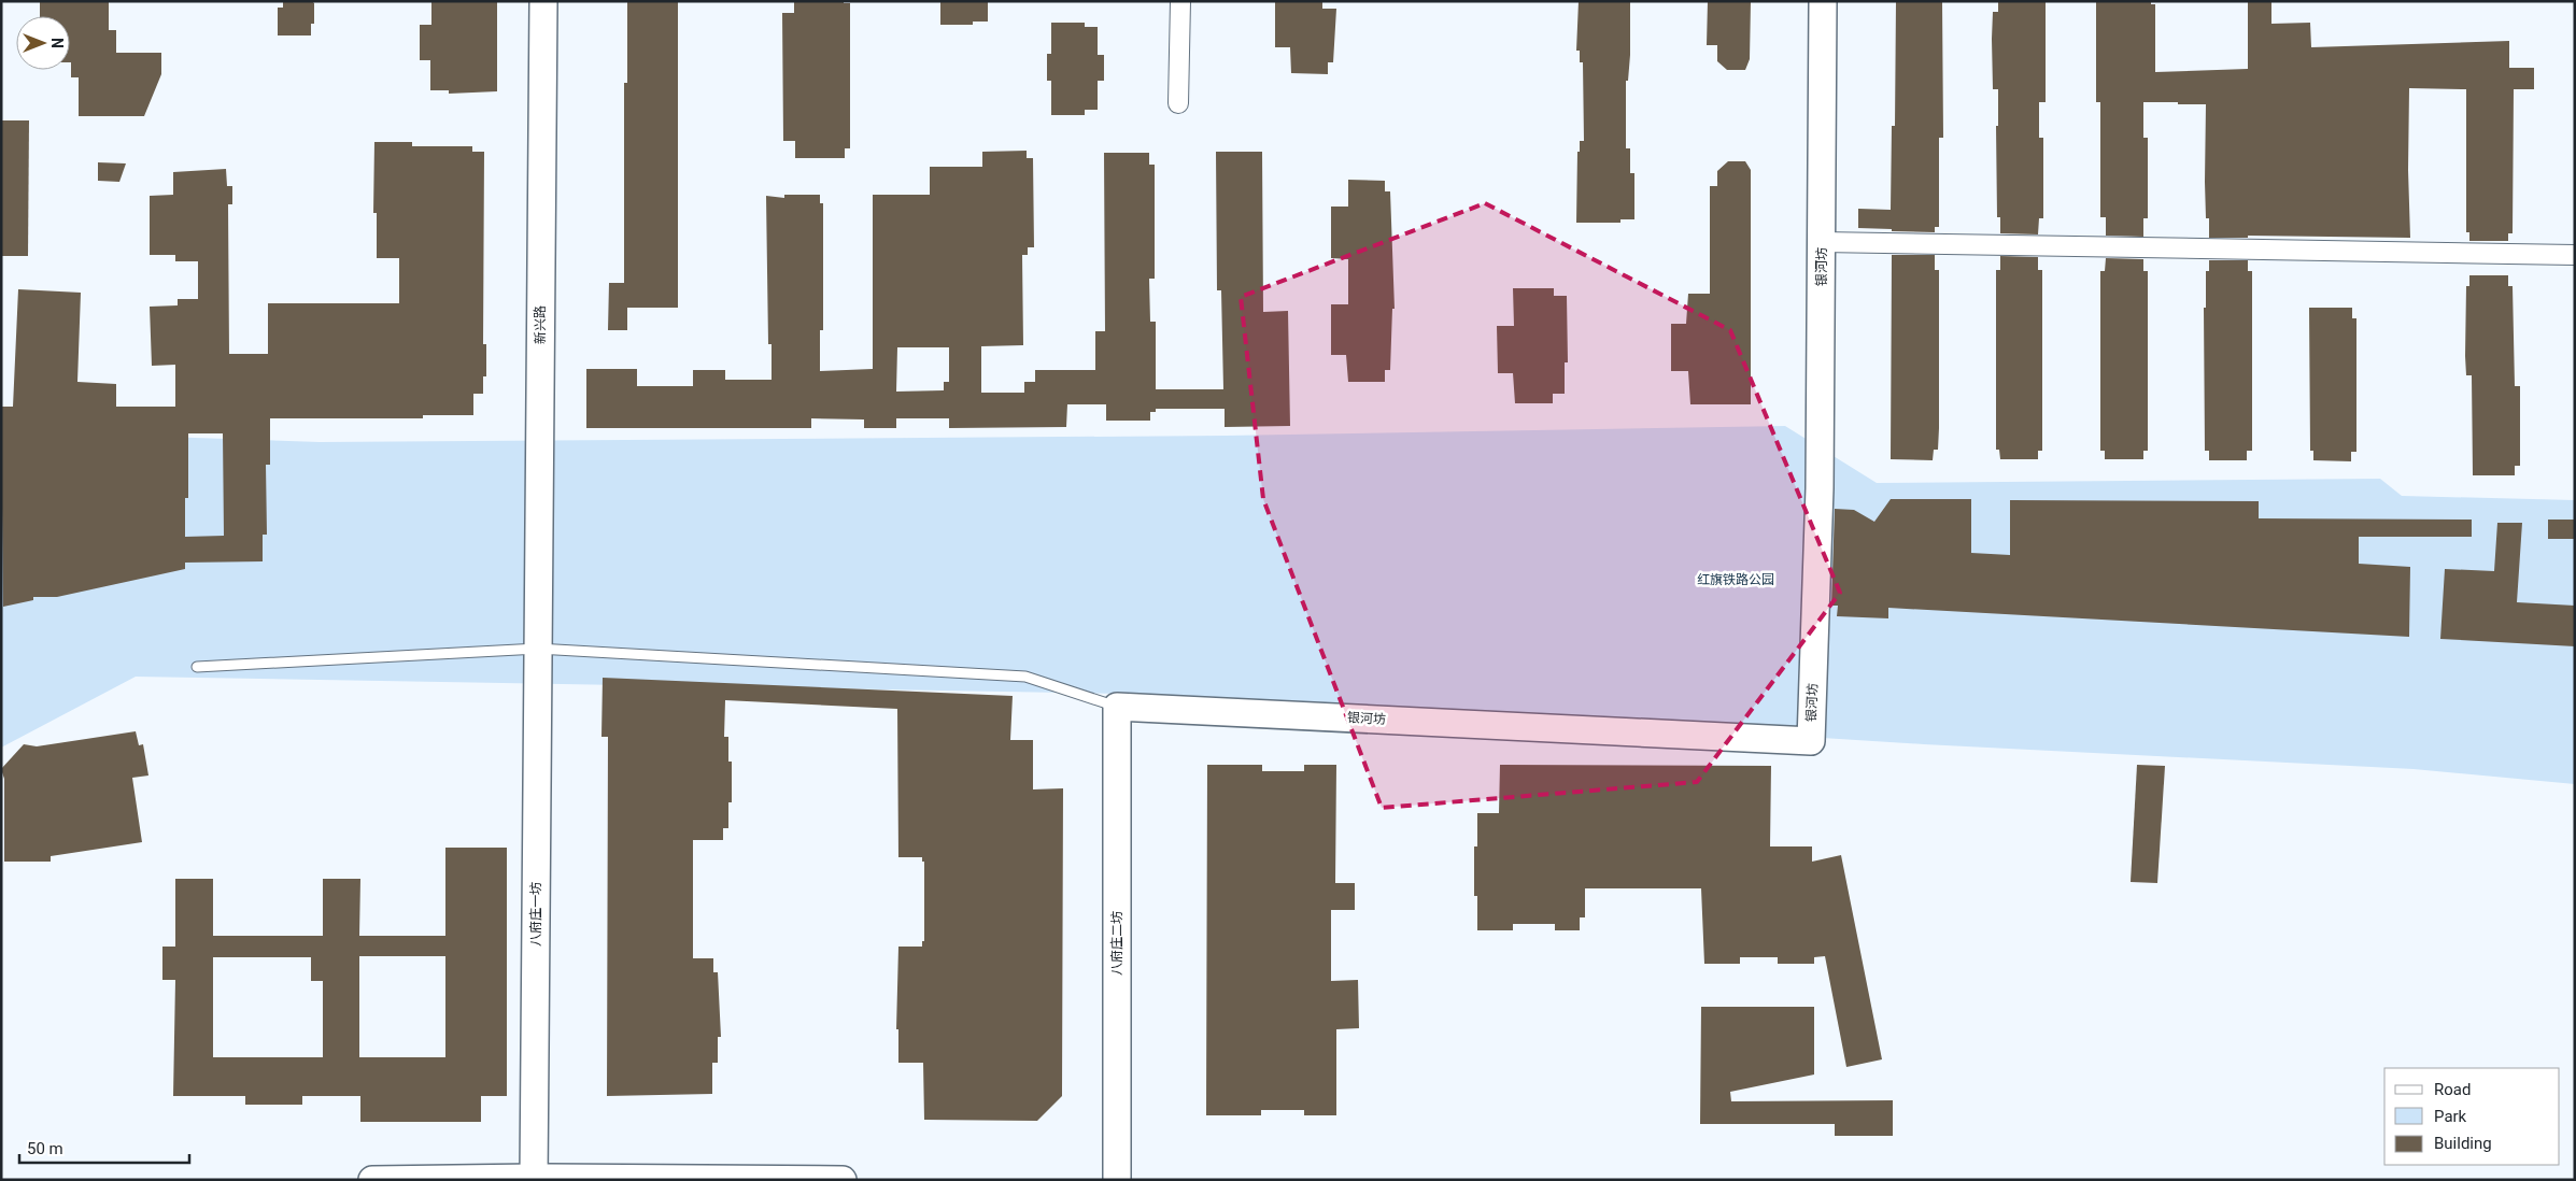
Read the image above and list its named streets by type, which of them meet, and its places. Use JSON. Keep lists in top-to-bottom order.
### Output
{
  "streets": {
    "street": [
      "银河坊",
      "新兴路",
      "八府庄一坊",
      "八府庄二坊"
    ]
  },
  "crossings": [
    ["银河坊", "八府庄二坊"],
    ["新兴路", "八府庄一坊"]
  ],
  "parks": ["红旗铁路公园"],
  "legend": ["Road", "Park", "Building"],
  "scale_bar": "50 m",
  "north": "right"
}
